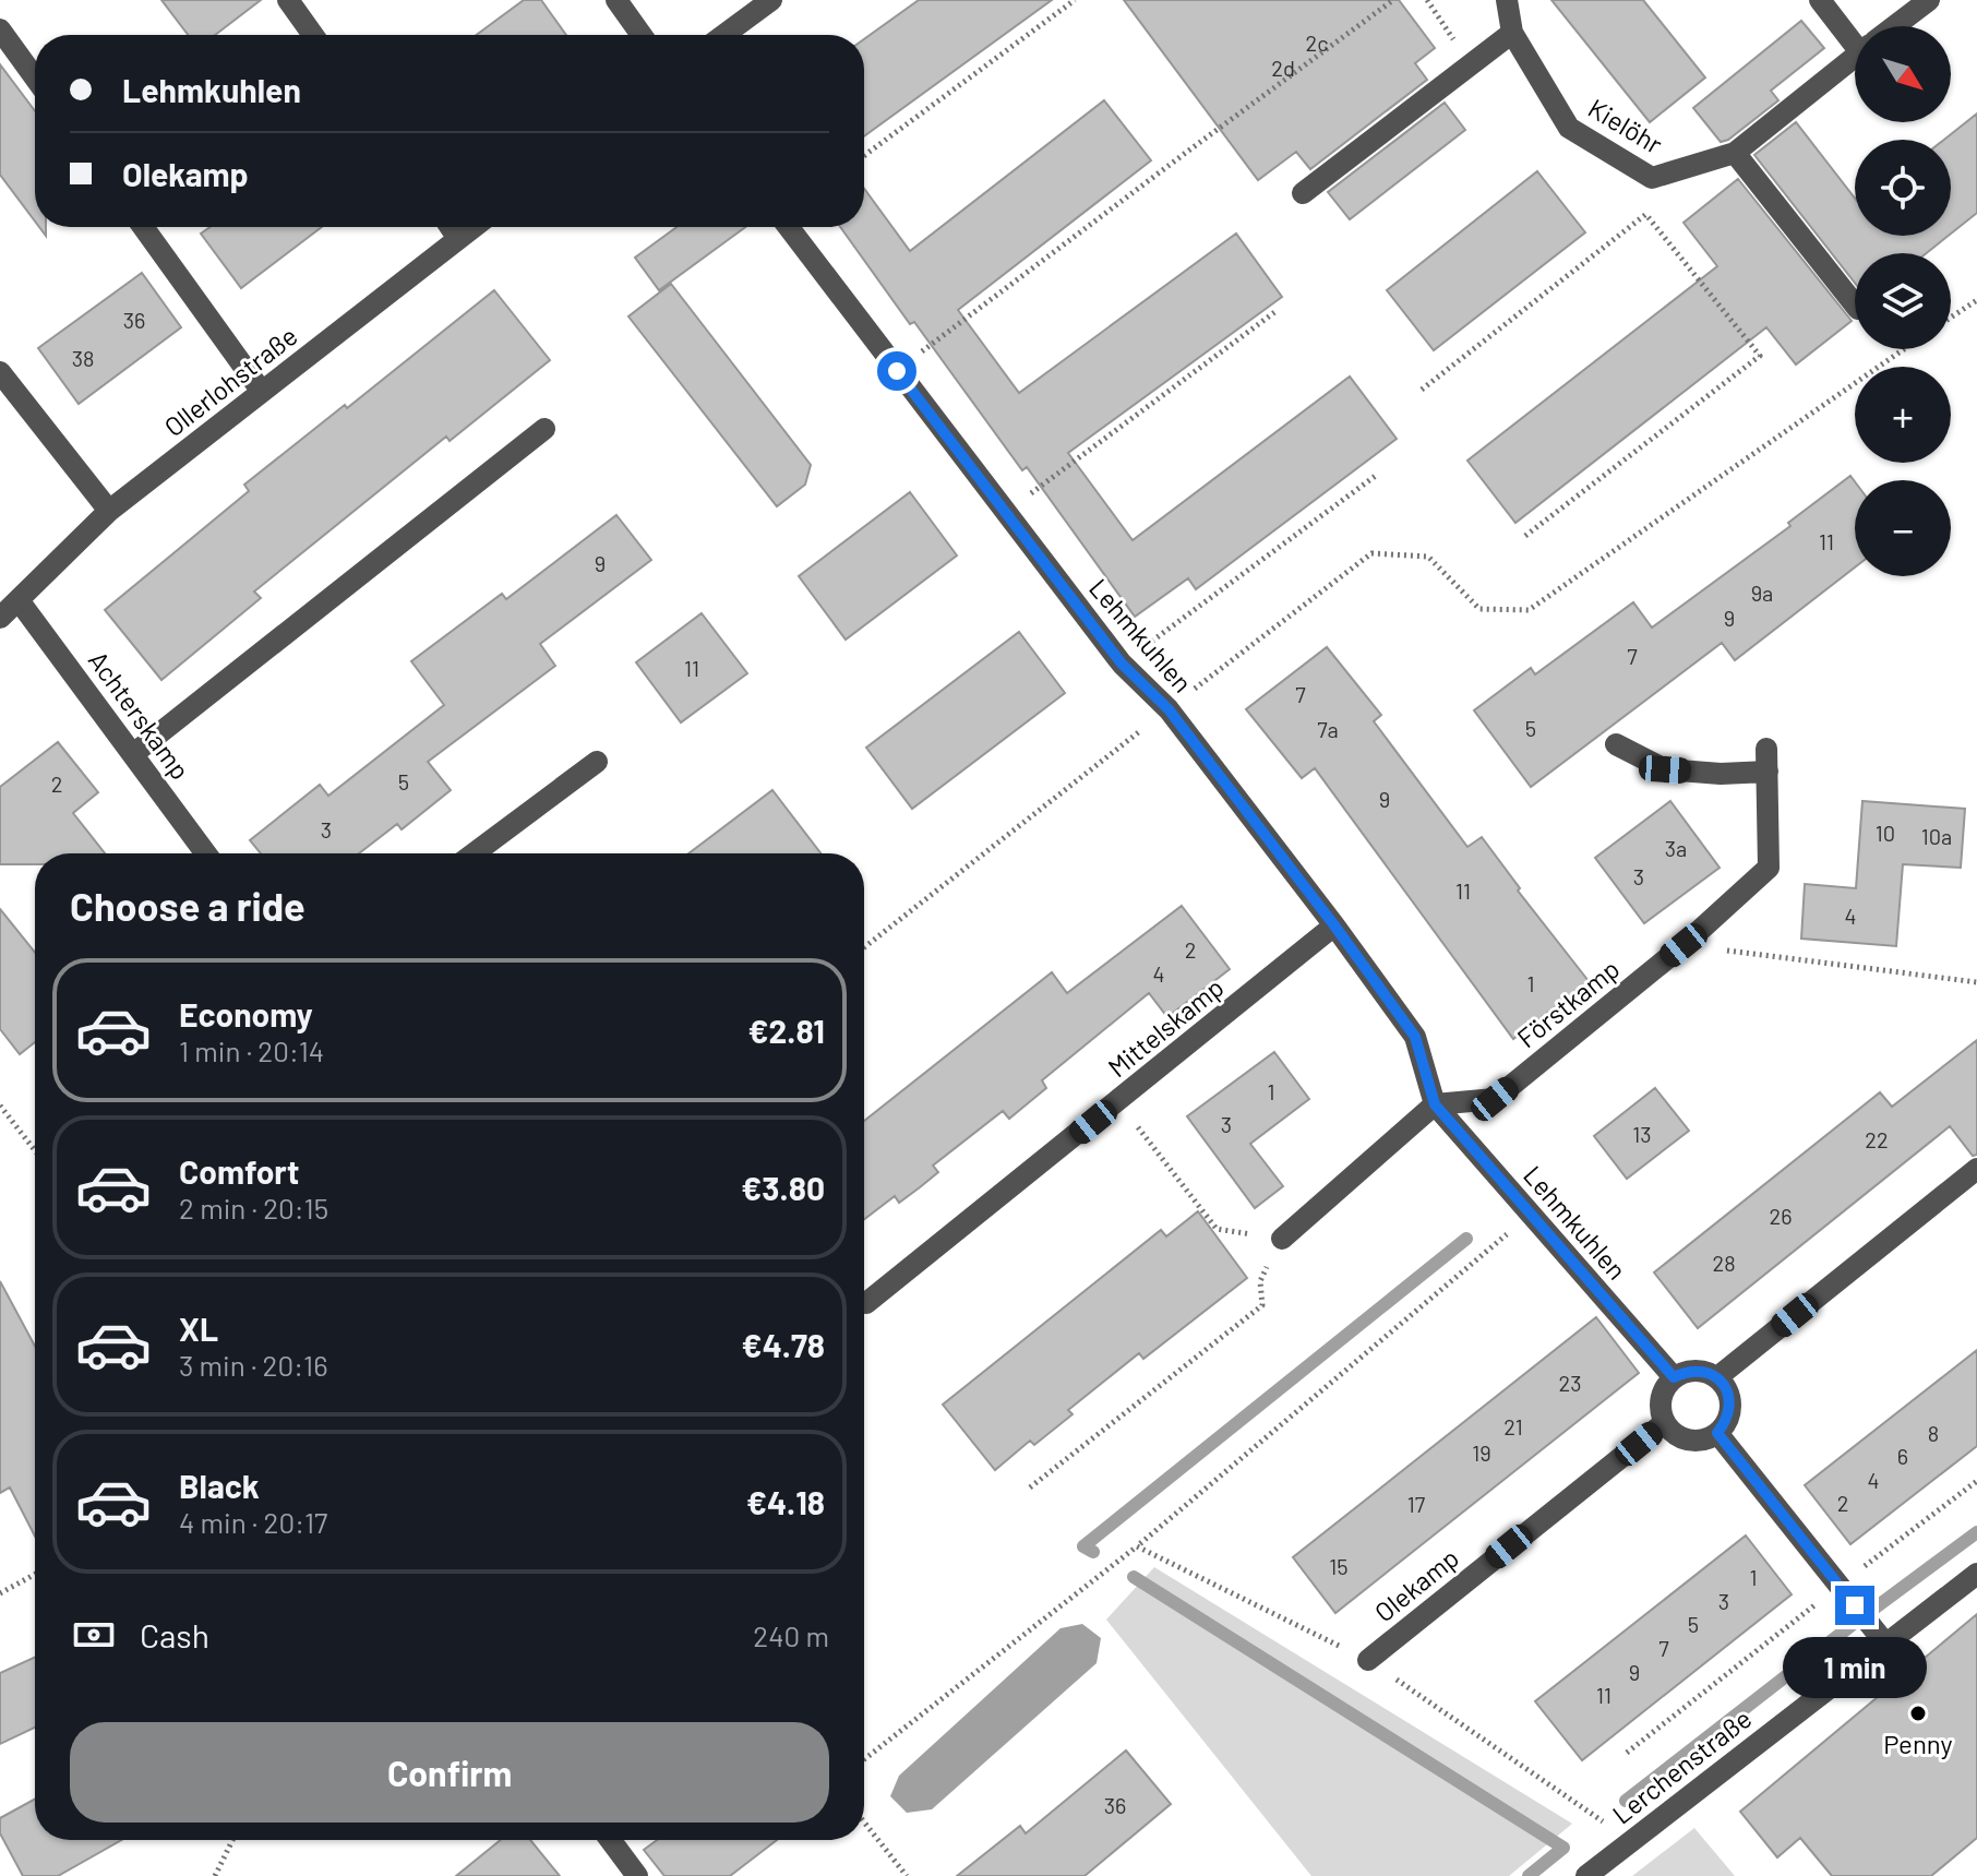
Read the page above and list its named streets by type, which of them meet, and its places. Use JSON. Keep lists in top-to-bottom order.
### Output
{
  "streets": {
    "street": [
      "Kielöhr",
      "Ollerlohstraße",
      "Lehmkuhlen",
      "Achterskamp",
      "Förstkamp",
      "Mittelskamp",
      "Olekamp",
      "Lerchenstraße"
    ]
  },
  "crossings": [
    ["Ollerlohstraße", "Achterskamp"],
    ["Lehmkuhlen", "Förstkamp"],
    ["Lehmkuhlen", "Mittelskamp"],
    ["Lehmkuhlen", "Olekamp"]
  ],
  "places": ["Penny"],
  "house_numbers": [
    "2c",
    "2d",
    "36",
    "38",
    "11",
    "9",
    "9a",
    "9",
    "7",
    "11",
    "7",
    "5",
    "7a",
    "5",
    "2",
    "9",
    "3",
    "10",
    "10a",
    "3a",
    "3",
    "11",
    "4",
    "2",
    "4",
    "1",
    "1",
    "3",
    "13",
    "22",
    "26",
    "28",
    "23",
    "21",
    "8",
    "19",
    "6",
    "4",
    "2",
    "17",
    "15",
    "1",
    "3",
    "5",
    "7",
    "9",
    "11",
    "36"
  ],
  "north": "bottom right",
  "page": {
    "map_buttons": ["+", "−"],
    "banner": ["Lehmkuhlen", "Olekamp"],
    "heading": "Choose a ride",
    "list": [
      {
        "name": "Economy",
        "note": "1 min · 20:14",
        "value": "€2.81"
      },
      {
        "name": "Comfort",
        "note": "2 min · 20:15",
        "value": "€3.80"
      },
      {
        "name": "XL",
        "note": "3 min · 20:16",
        "value": "€4.78"
      },
      {
        "name": "Black",
        "note": "4 min · 20:17",
        "value": "€4.18"
      }
    ],
    "pay": ["Cash", "240 m"],
    "bubble": "1 min",
    "buttons": "Confirm"
  }
}
